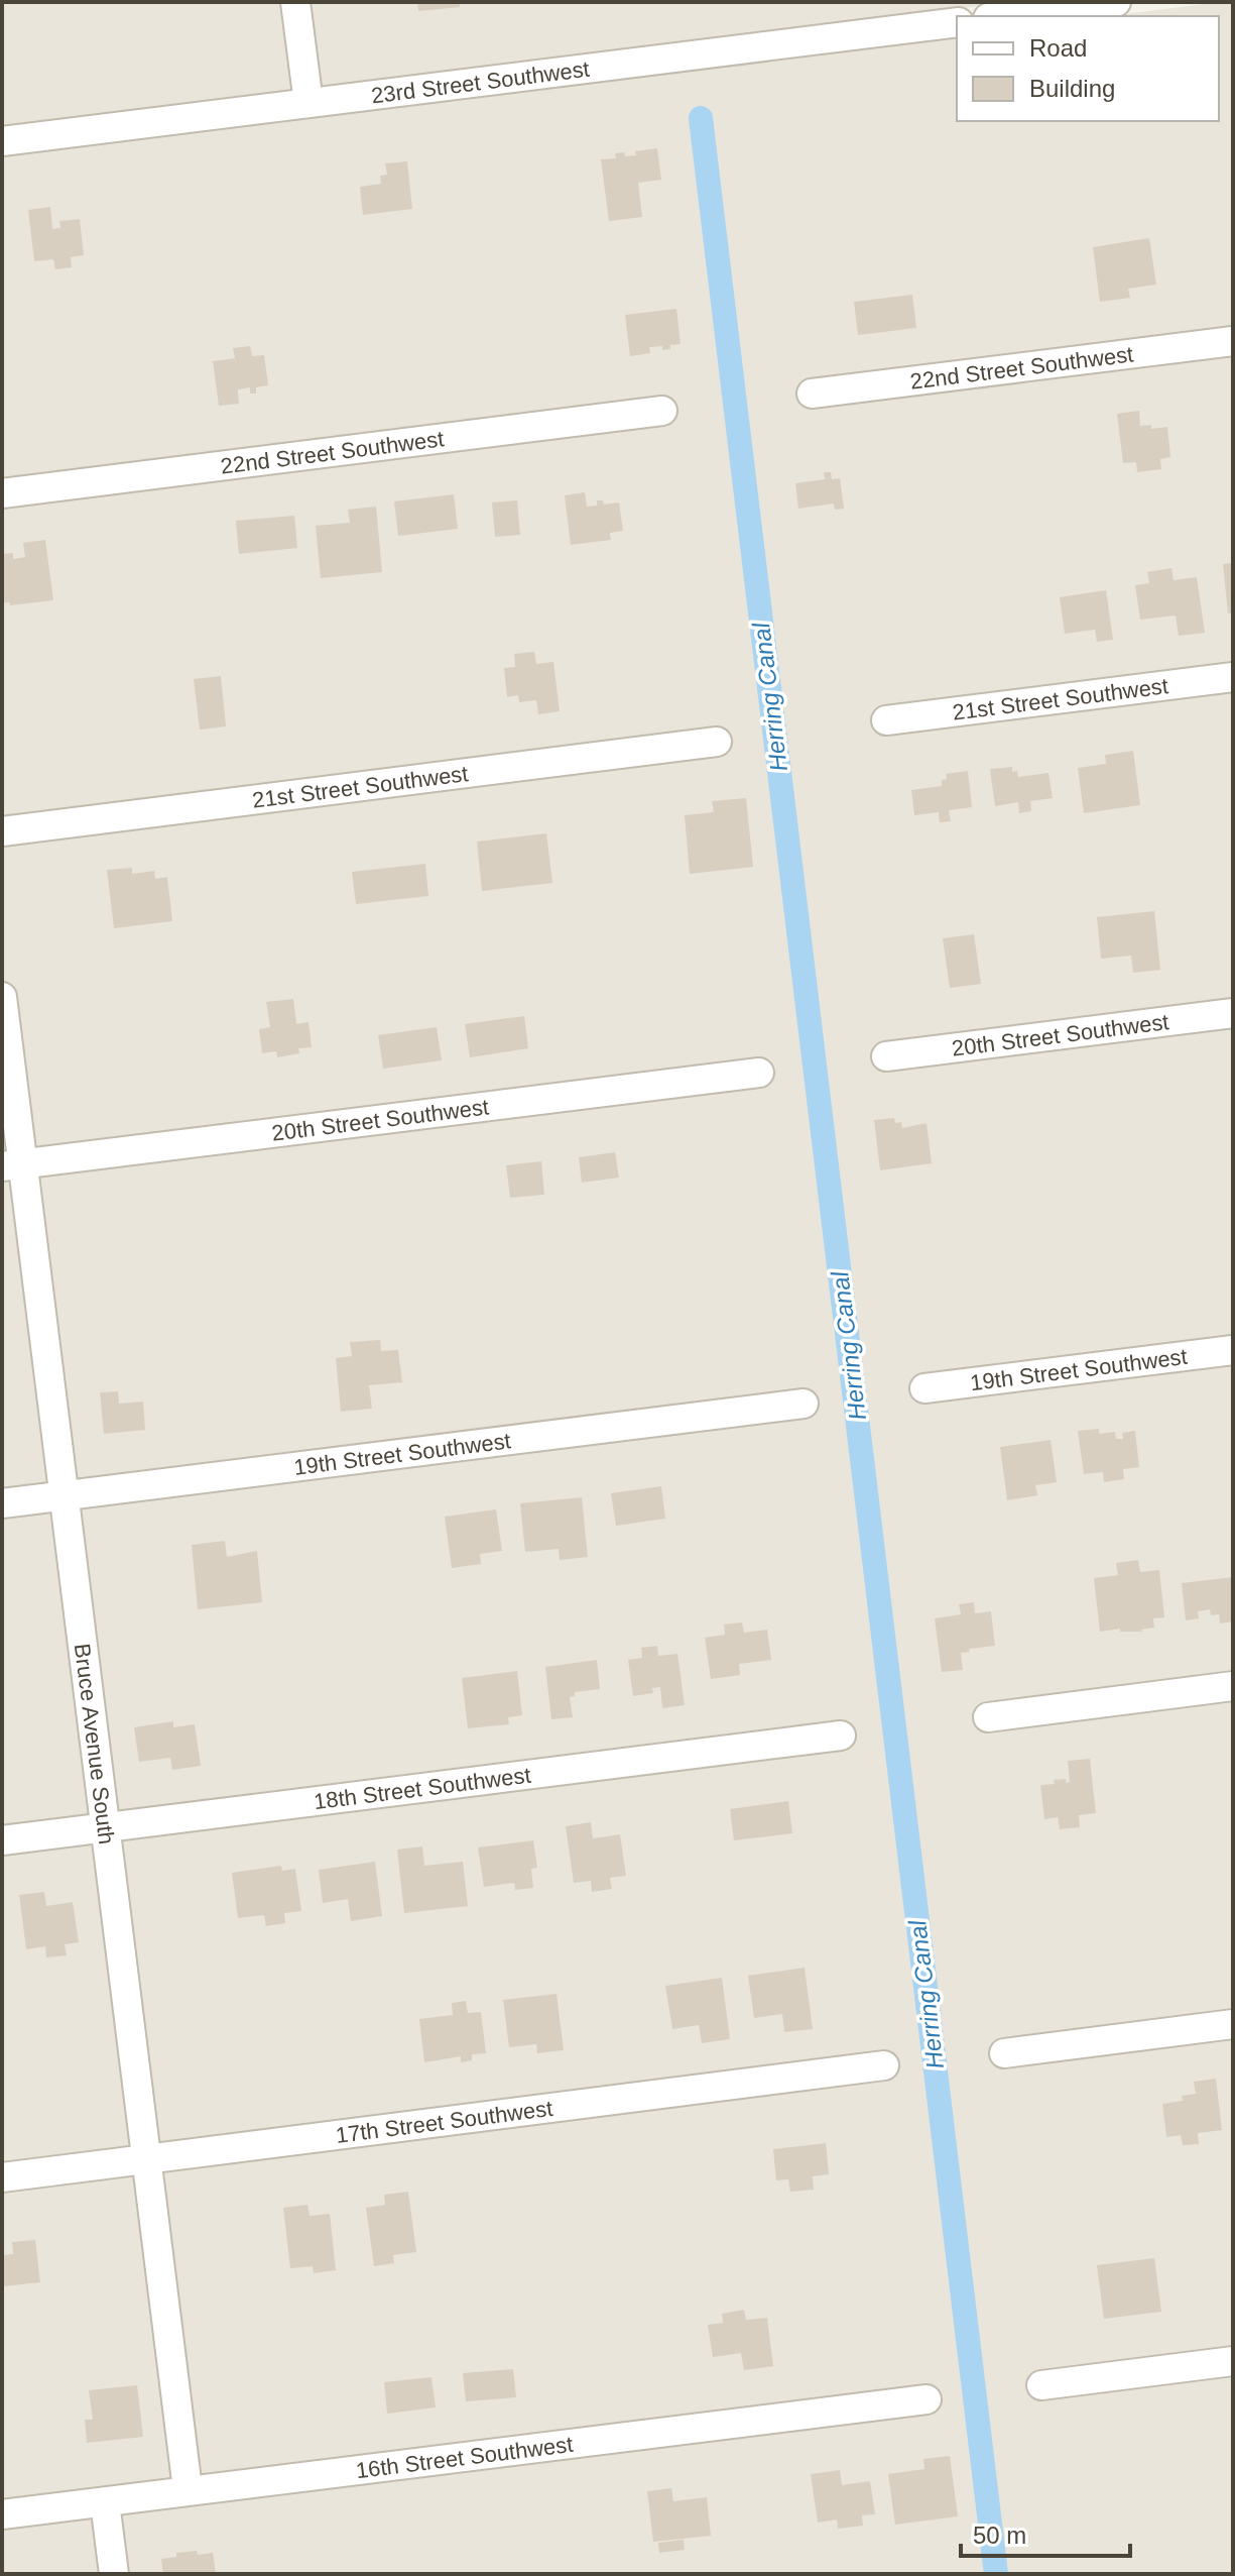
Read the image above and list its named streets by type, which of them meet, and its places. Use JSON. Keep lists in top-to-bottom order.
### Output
{
  "streets": {
    "street": [
      "23rd Street Southwest",
      "22nd Street Southwest",
      "21st Street Southwest",
      "20th Street Southwest",
      "19th Street Southwest",
      "Bruce Avenue South",
      "18th Street Southwest",
      "17th Street Southwest",
      "16th Street Southwest"
    ]
  },
  "crossings": [
    ["20th Street Southwest", "Bruce Avenue South"],
    ["19th Street Southwest", "Bruce Avenue South"],
    ["Bruce Avenue South", "18th Street Southwest"],
    ["Bruce Avenue South", "17th Street Southwest"],
    ["Bruce Avenue South", "16th Street Southwest"]
  ],
  "water": ["Herring Canal"],
  "legend": ["Road", "Building"],
  "scale_bar": "50 m"
}
